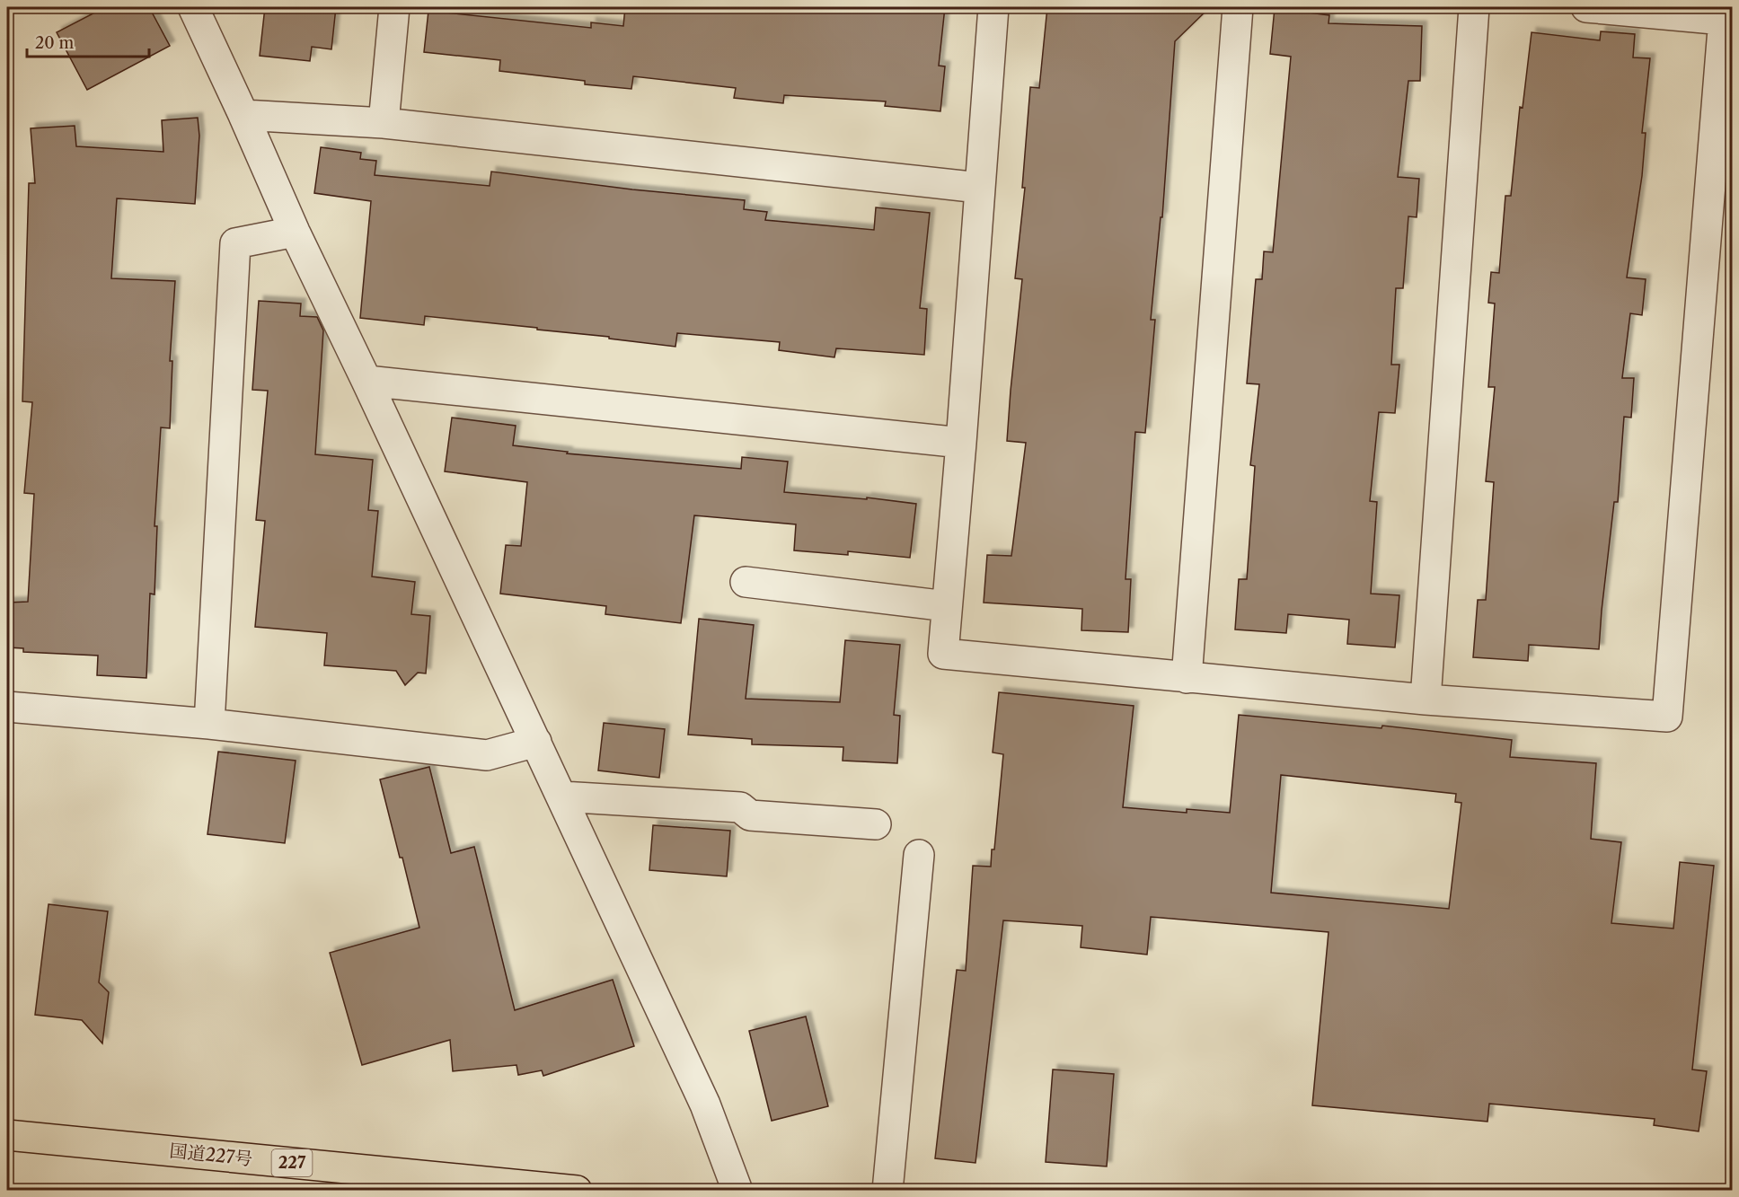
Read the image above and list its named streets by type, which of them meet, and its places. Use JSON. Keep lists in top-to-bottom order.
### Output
{
  "streets": {
    "highway": ["国道227号", "227"]
  },
  "scale_bar": "20 m"
}
